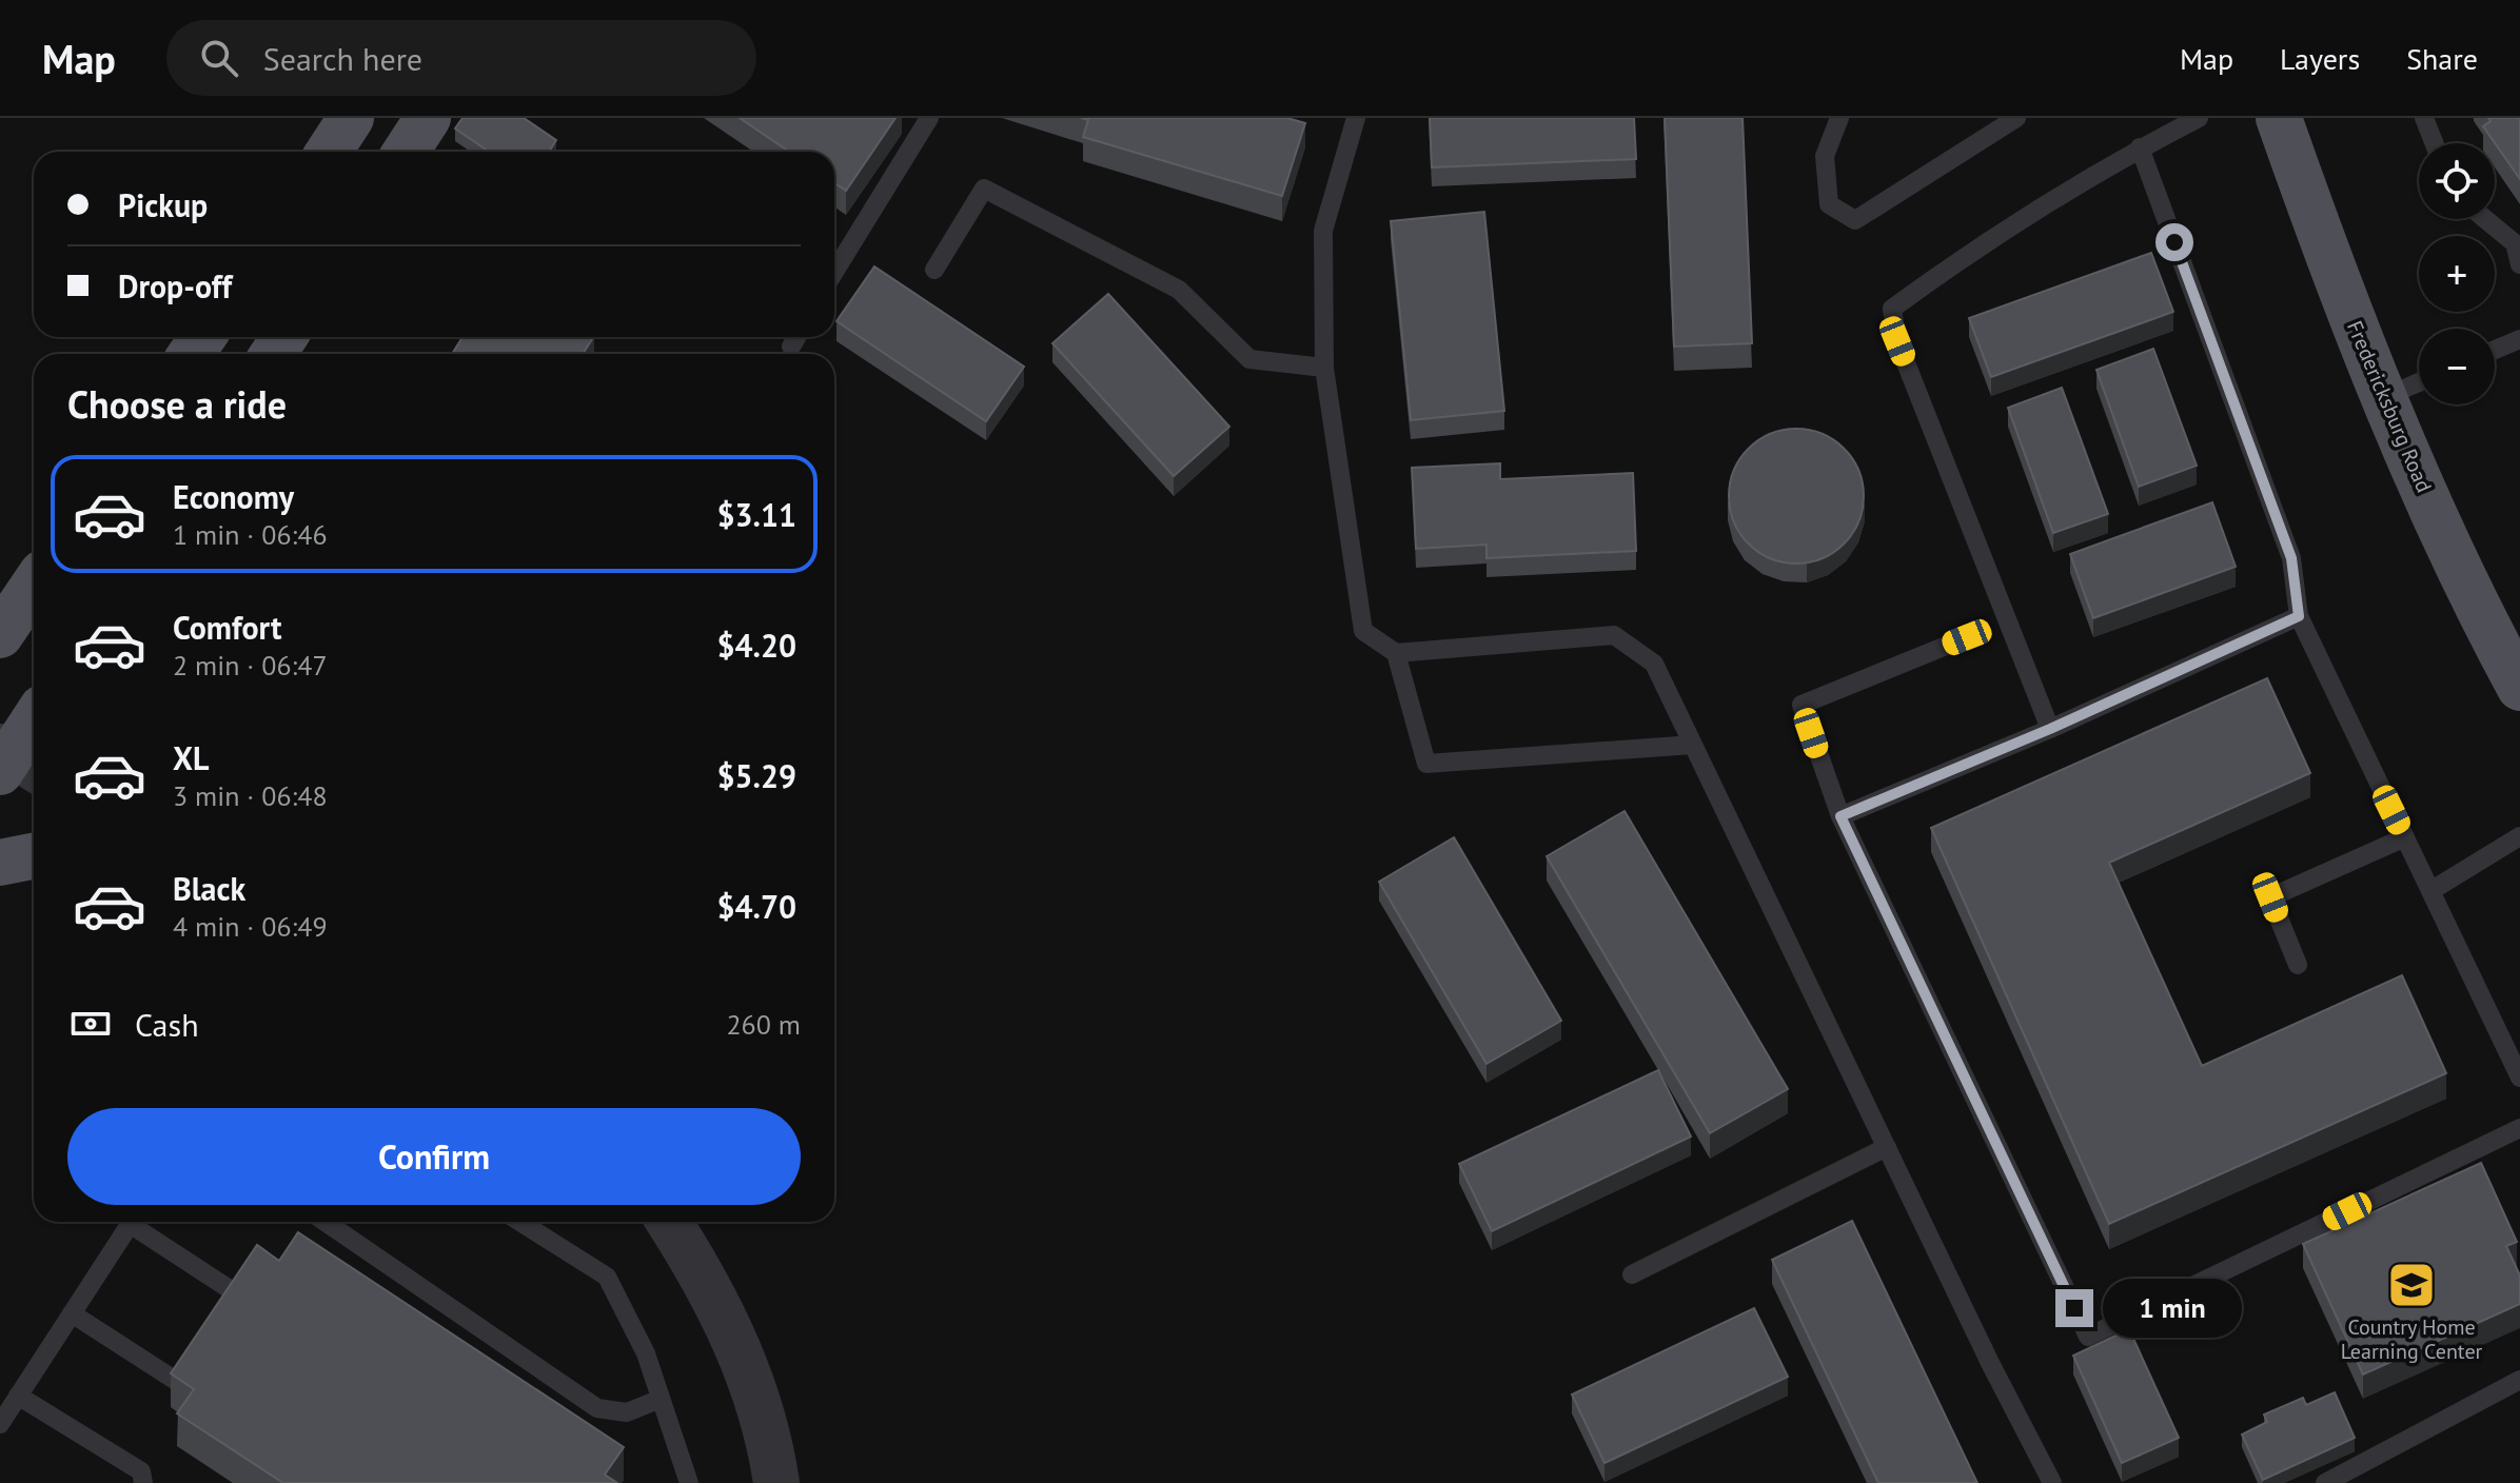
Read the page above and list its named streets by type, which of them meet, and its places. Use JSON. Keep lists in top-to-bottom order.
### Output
{
  "streets": {
    "main road": ["Fredericksburg Road"]
  },
  "places": {
    "school or university": ["Country Home Learning Center"]
  },
  "page": {
    "header": "Map",
    "search": "Search here",
    "nav": ["Map", "Layers", "Share"],
    "map_buttons": ["+", "−"],
    "banner": ["Pickup", "Drop-off"],
    "heading": "Choose a ride",
    "list": [
      {
        "name": "Economy",
        "note": "1 min · 06:46",
        "value": "$3.11"
      },
      {
        "name": "Comfort",
        "note": "2 min · 06:47",
        "value": "$4.20"
      },
      {
        "name": "XL",
        "note": "3 min · 06:48",
        "value": "$5.29"
      },
      {
        "name": "Black",
        "note": "4 min · 06:49",
        "value": "$4.70"
      }
    ],
    "pay": ["Cash", "260 m"],
    "buttons": "Confirm",
    "bubble": "1 min"
  }
}
